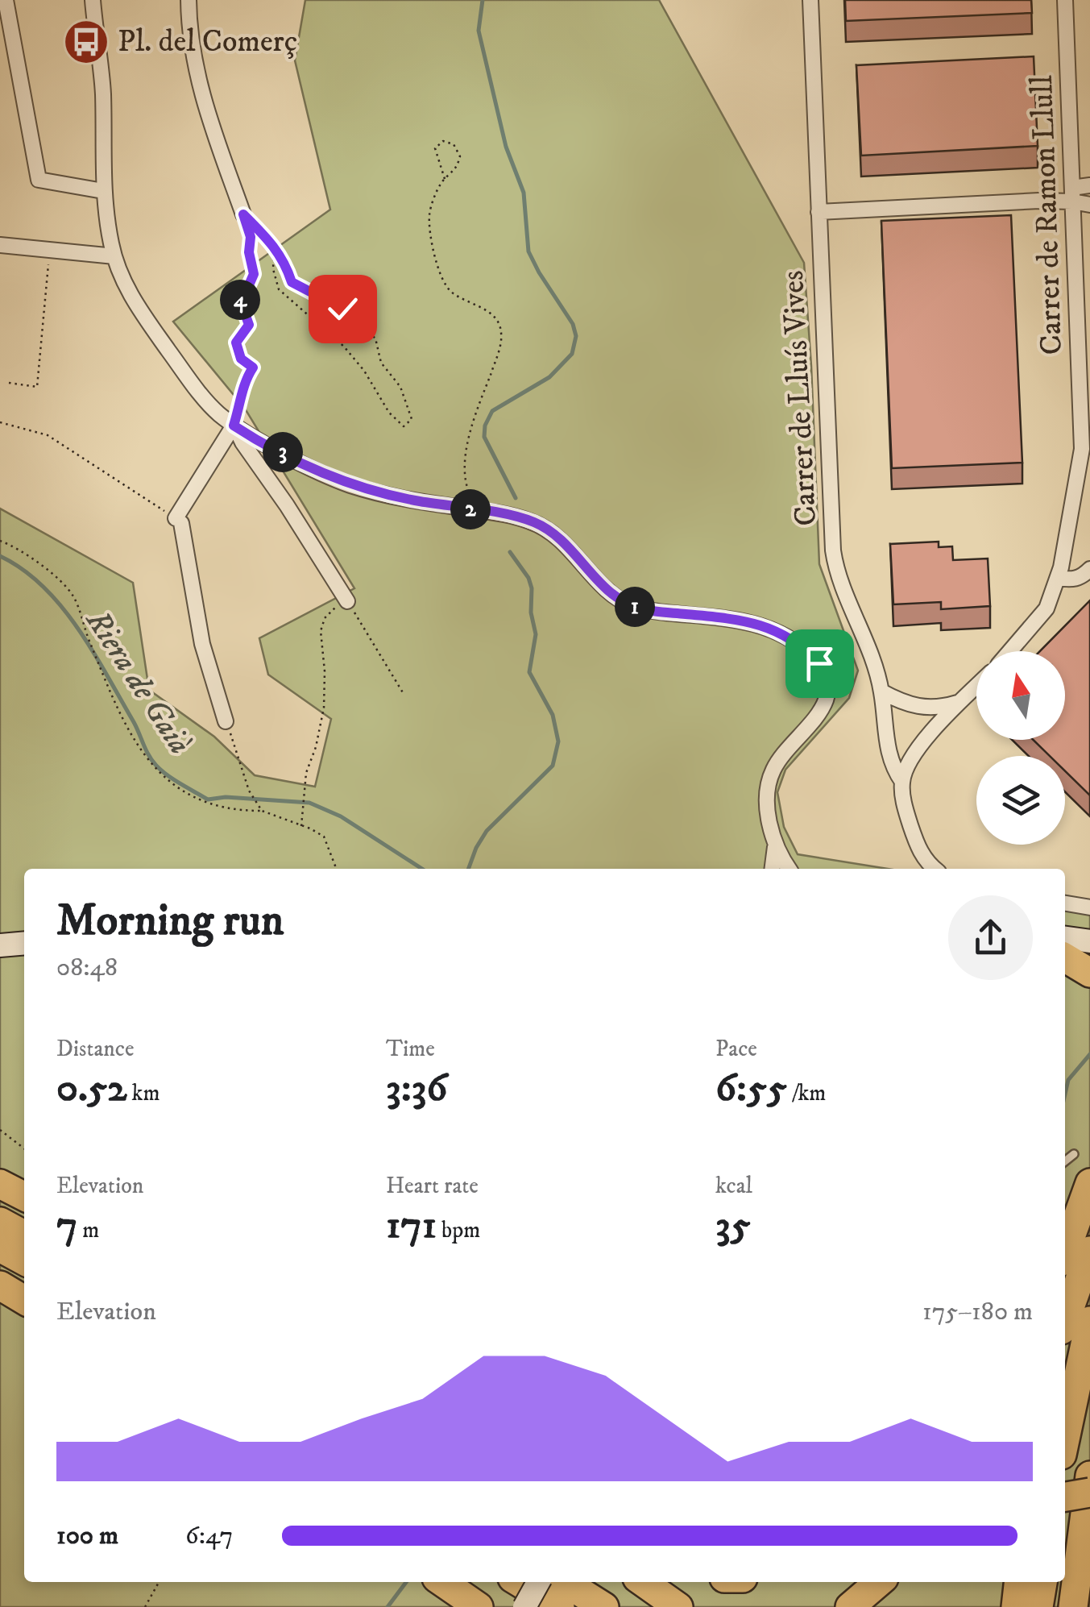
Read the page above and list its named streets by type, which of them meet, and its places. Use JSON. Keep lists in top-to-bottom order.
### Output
{
  "streets": {
    "street": ["Carrer de Ramon Llull", "Carrer de Lluís Vives"]
  },
  "water": ["Riera de Gaià"],
  "places": {
    "bus stop": ["Pl. del Comerç"]
  },
  "north": "top",
  "page": {
    "pins": [
      "4",
      "3",
      "2",
      "1"
    ],
    "heading": ["Morning run", "08:48"],
    "stats": [
      ["Distance", "0.52 km"],
      ["Time", "3:36"],
      ["Pace", "6:55 /km"],
      ["Elevation", "7 m"],
      ["Heart rate", "171 bpm"],
      ["kcal", "35"]
    ],
    "chart": ["Elevation", "175–180 m"],
    "list": [
      {
        "name": "100 m",
        "note": "6:47"
      }
    ]
  }
}
